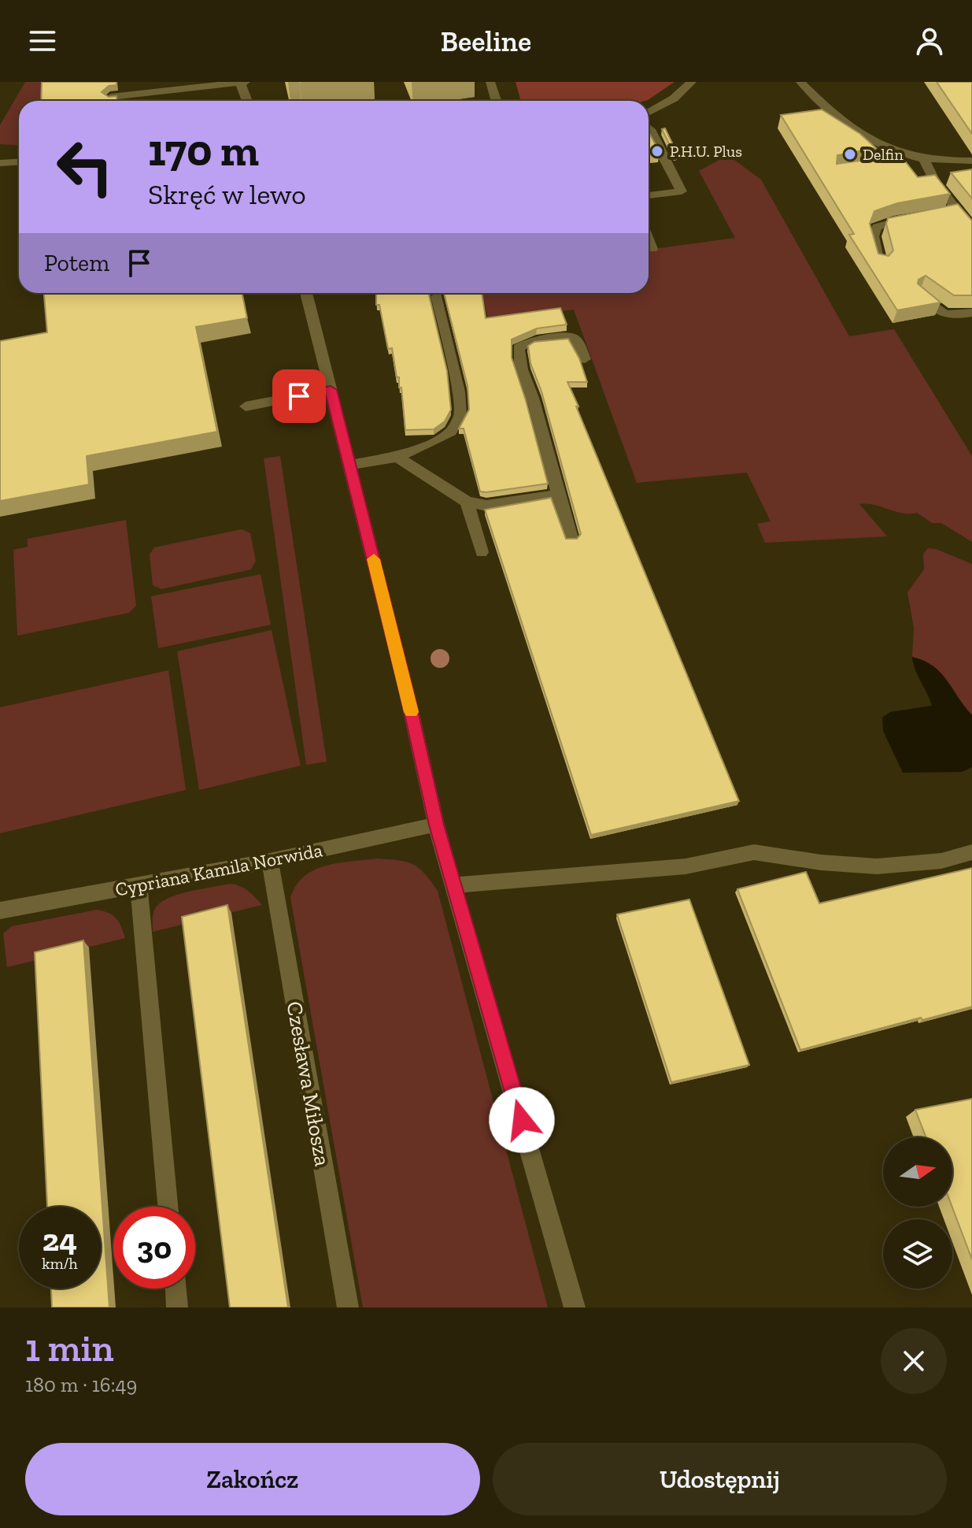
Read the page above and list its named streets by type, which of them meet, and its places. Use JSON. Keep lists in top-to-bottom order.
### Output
{
  "streets": {
    "street": ["Cypriana Kamila Norwida", "Czesława Miłosza"]
  },
  "crossings": [
    ["Cypriana Kamila Norwida", "Czesława Miłosza"]
  ],
  "places": ["P.H.U. Plus", "Delfin"],
  "north": "right",
  "page": {
    "header": "Beeline",
    "turn": ["170 m", "Skręć w lewo"],
    "then": "Potem",
    "speed": "24 km/h",
    "limit": "30",
    "heading": ["1 min", "180 m · 16:49"],
    "buttons": ["Zakończ", "Udostępnij"]
  }
}
